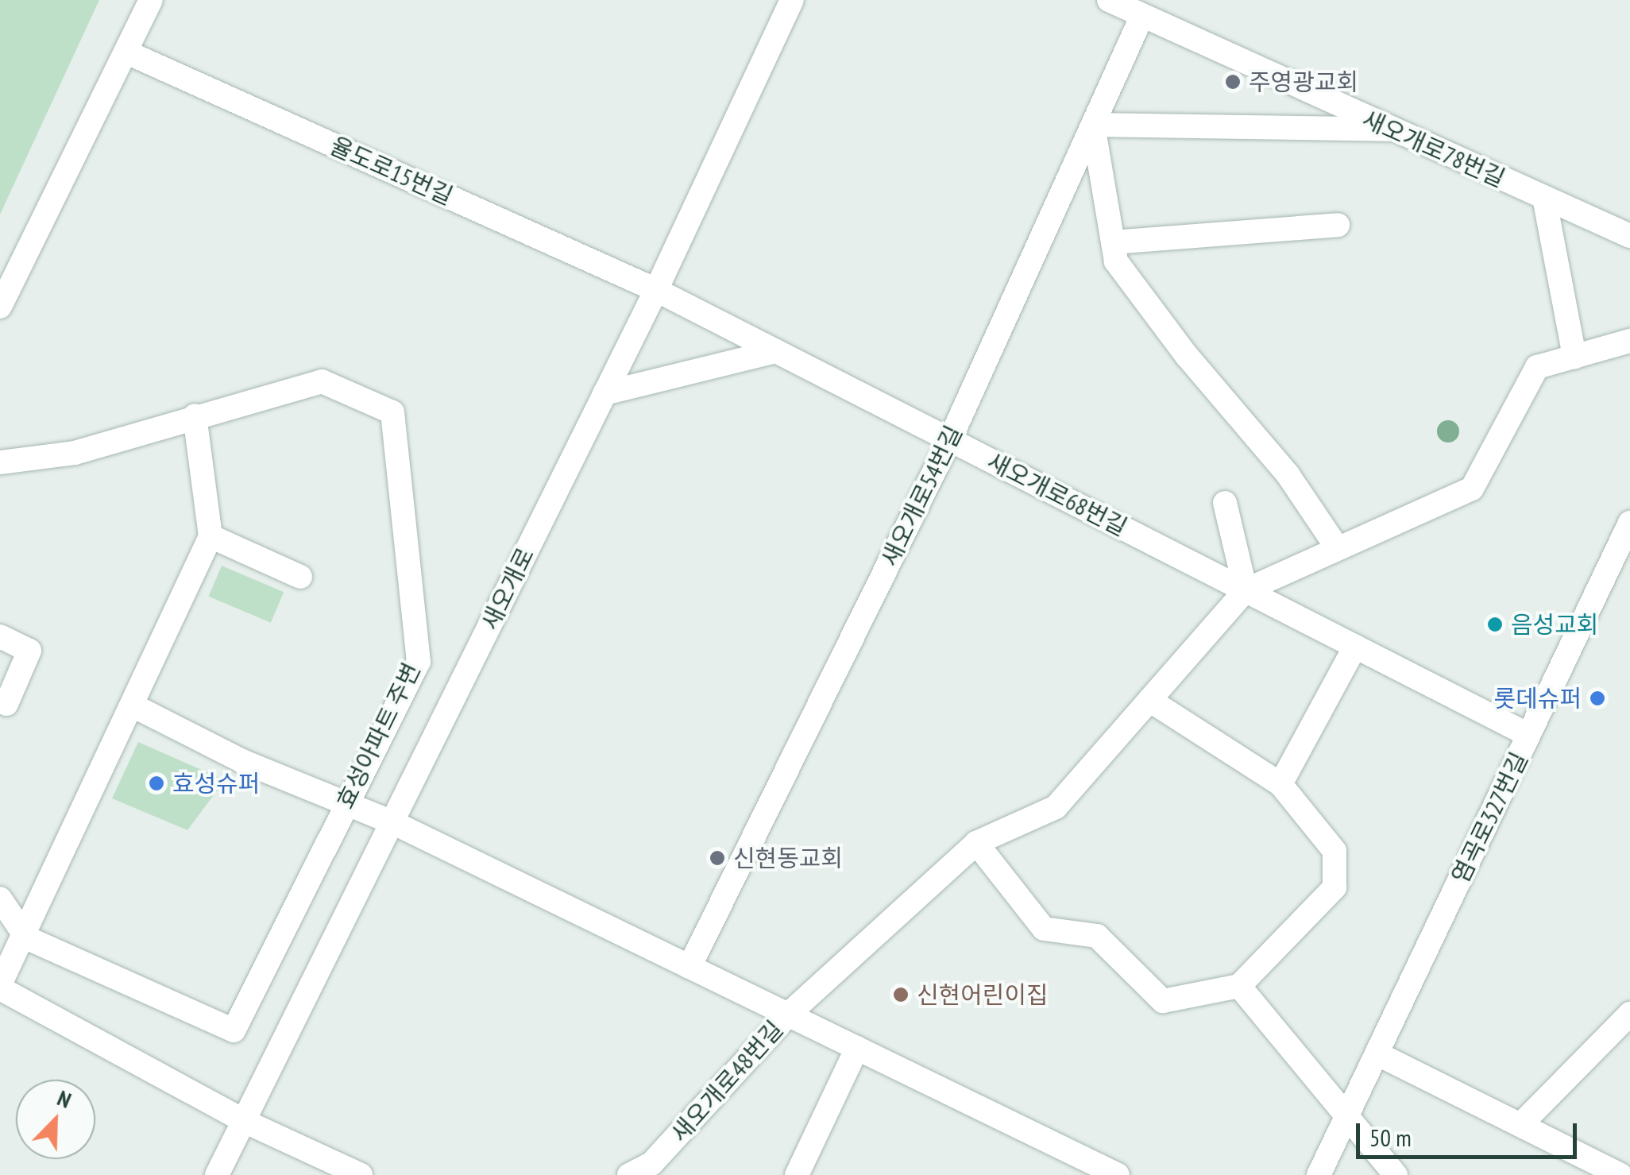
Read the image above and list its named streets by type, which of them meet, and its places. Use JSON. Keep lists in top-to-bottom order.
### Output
{
  "streets": {
    "street": [
      "새오개로78번길",
      "율도로15번길",
      "새오개로68번길",
      "새오개로54번길",
      "새오개로",
      "효성아파트 주변",
      "염곡로327번길",
      "새오개로48번길"
    ]
  },
  "crossings": [
    ["새오개로78번길", "새오개로54번길"],
    ["율도로15번길", "새오개로68번길"],
    ["율도로15번길", "새오개로"],
    ["새오개로68번길", "새오개로54번길"],
    ["새오개로68번길", "새오개로"],
    ["새오개로68번길", "염곡로327번길"]
  ],
  "places": [
    "주영광교회",
    "음성교회",
    "롯데슈퍼",
    "효성슈퍼",
    "신현동교회",
    "신현어린이집"
  ],
  "scale_bar": "50 m",
  "north": "top right"
}
